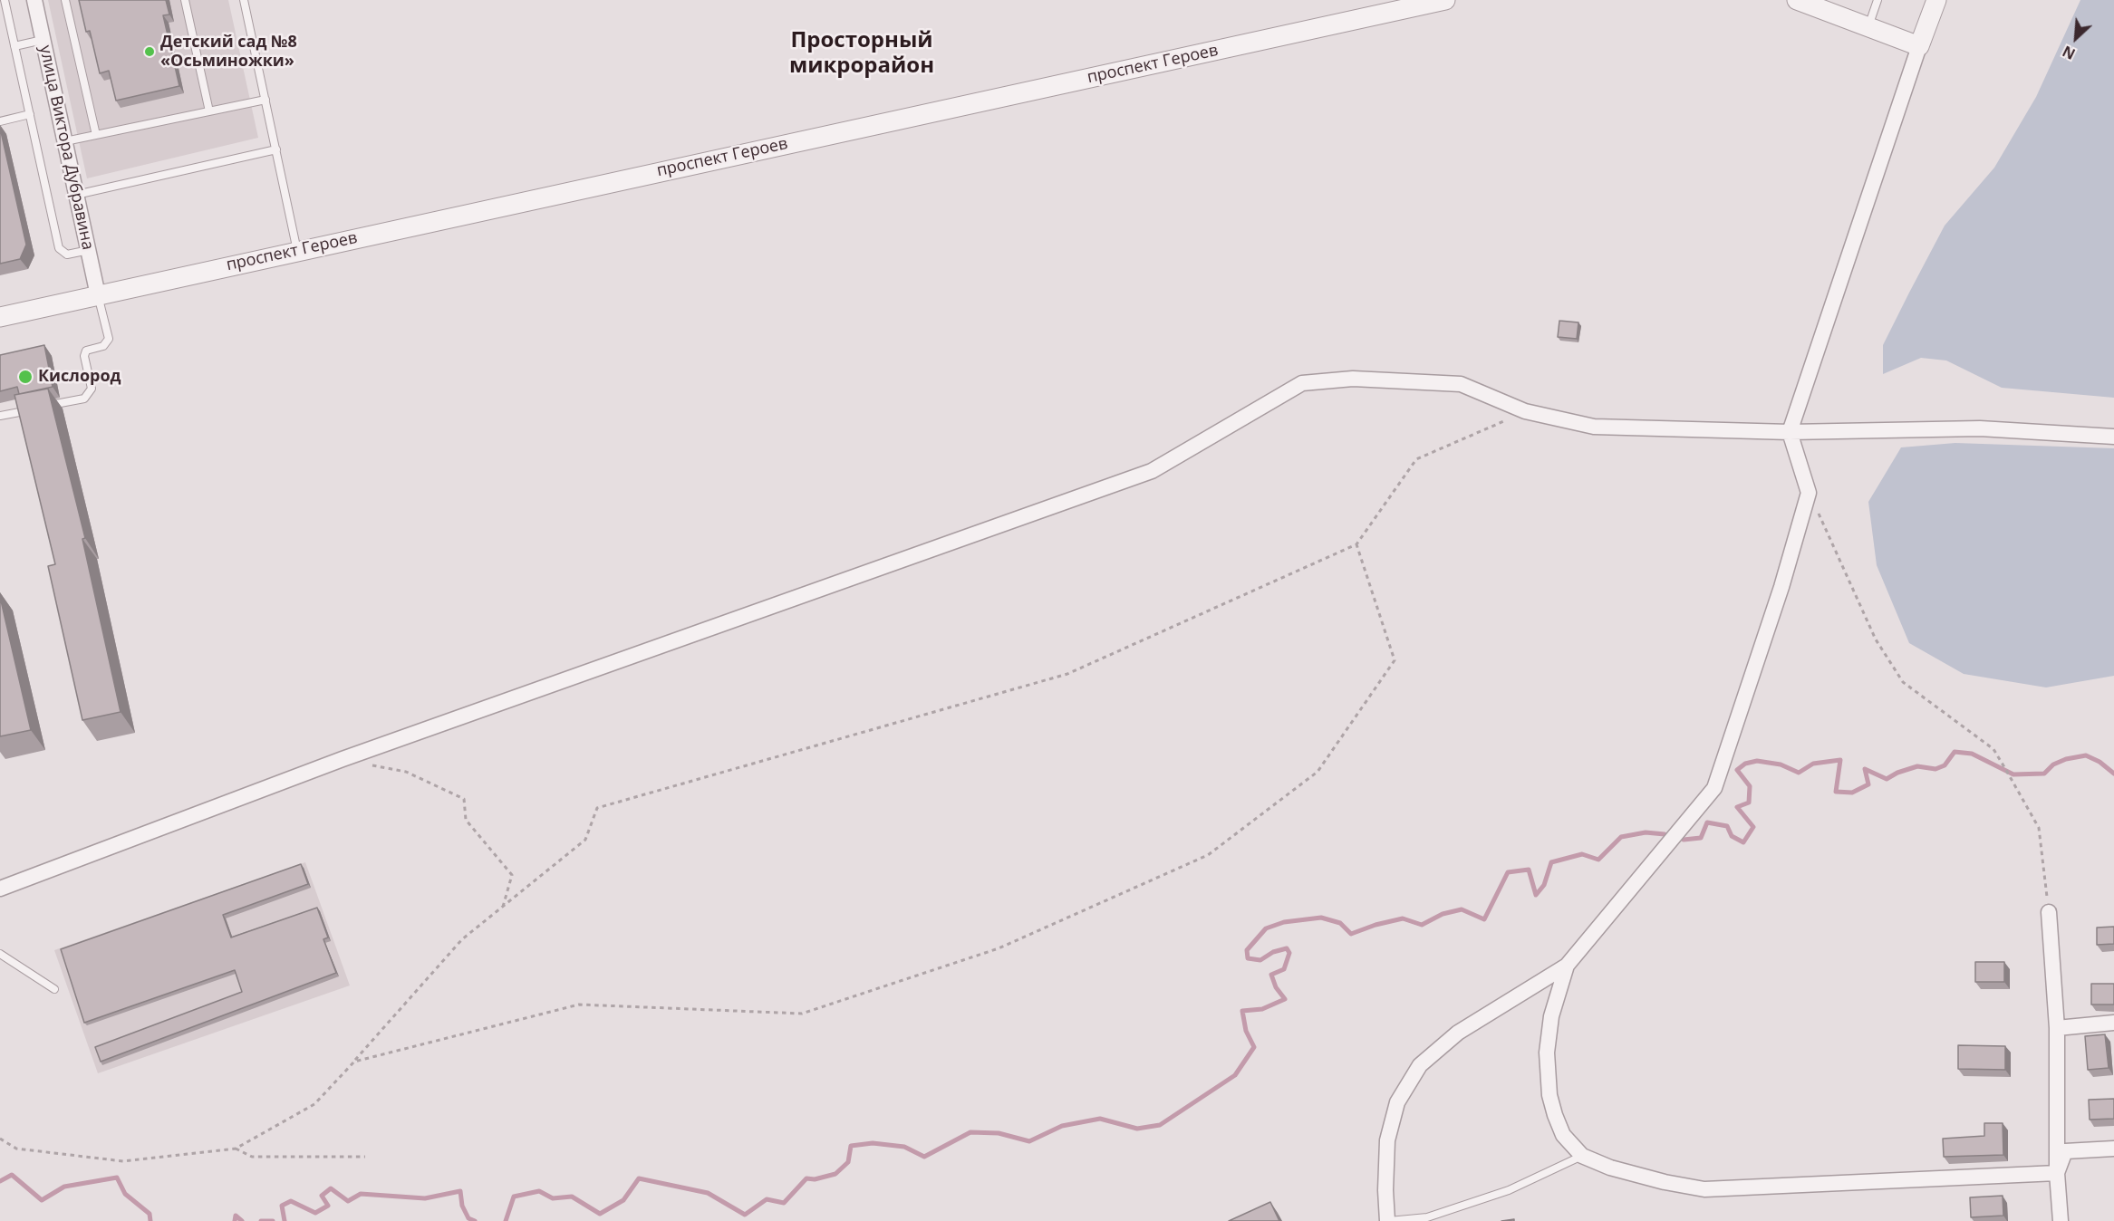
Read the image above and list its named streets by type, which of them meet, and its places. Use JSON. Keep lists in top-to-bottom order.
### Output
{
  "streets": {
    "street": ["проспект Героев", "улица Виктора Дубравина"]
  },
  "crossings": [
    ["проспект Героев", "улица Виктора Дубравина"]
  ],
  "districts": ["Просторный микрорайон"],
  "places": ["Детский сад №8 «Осьминожки»", "Кислород"],
  "north": "bottom left"
}
